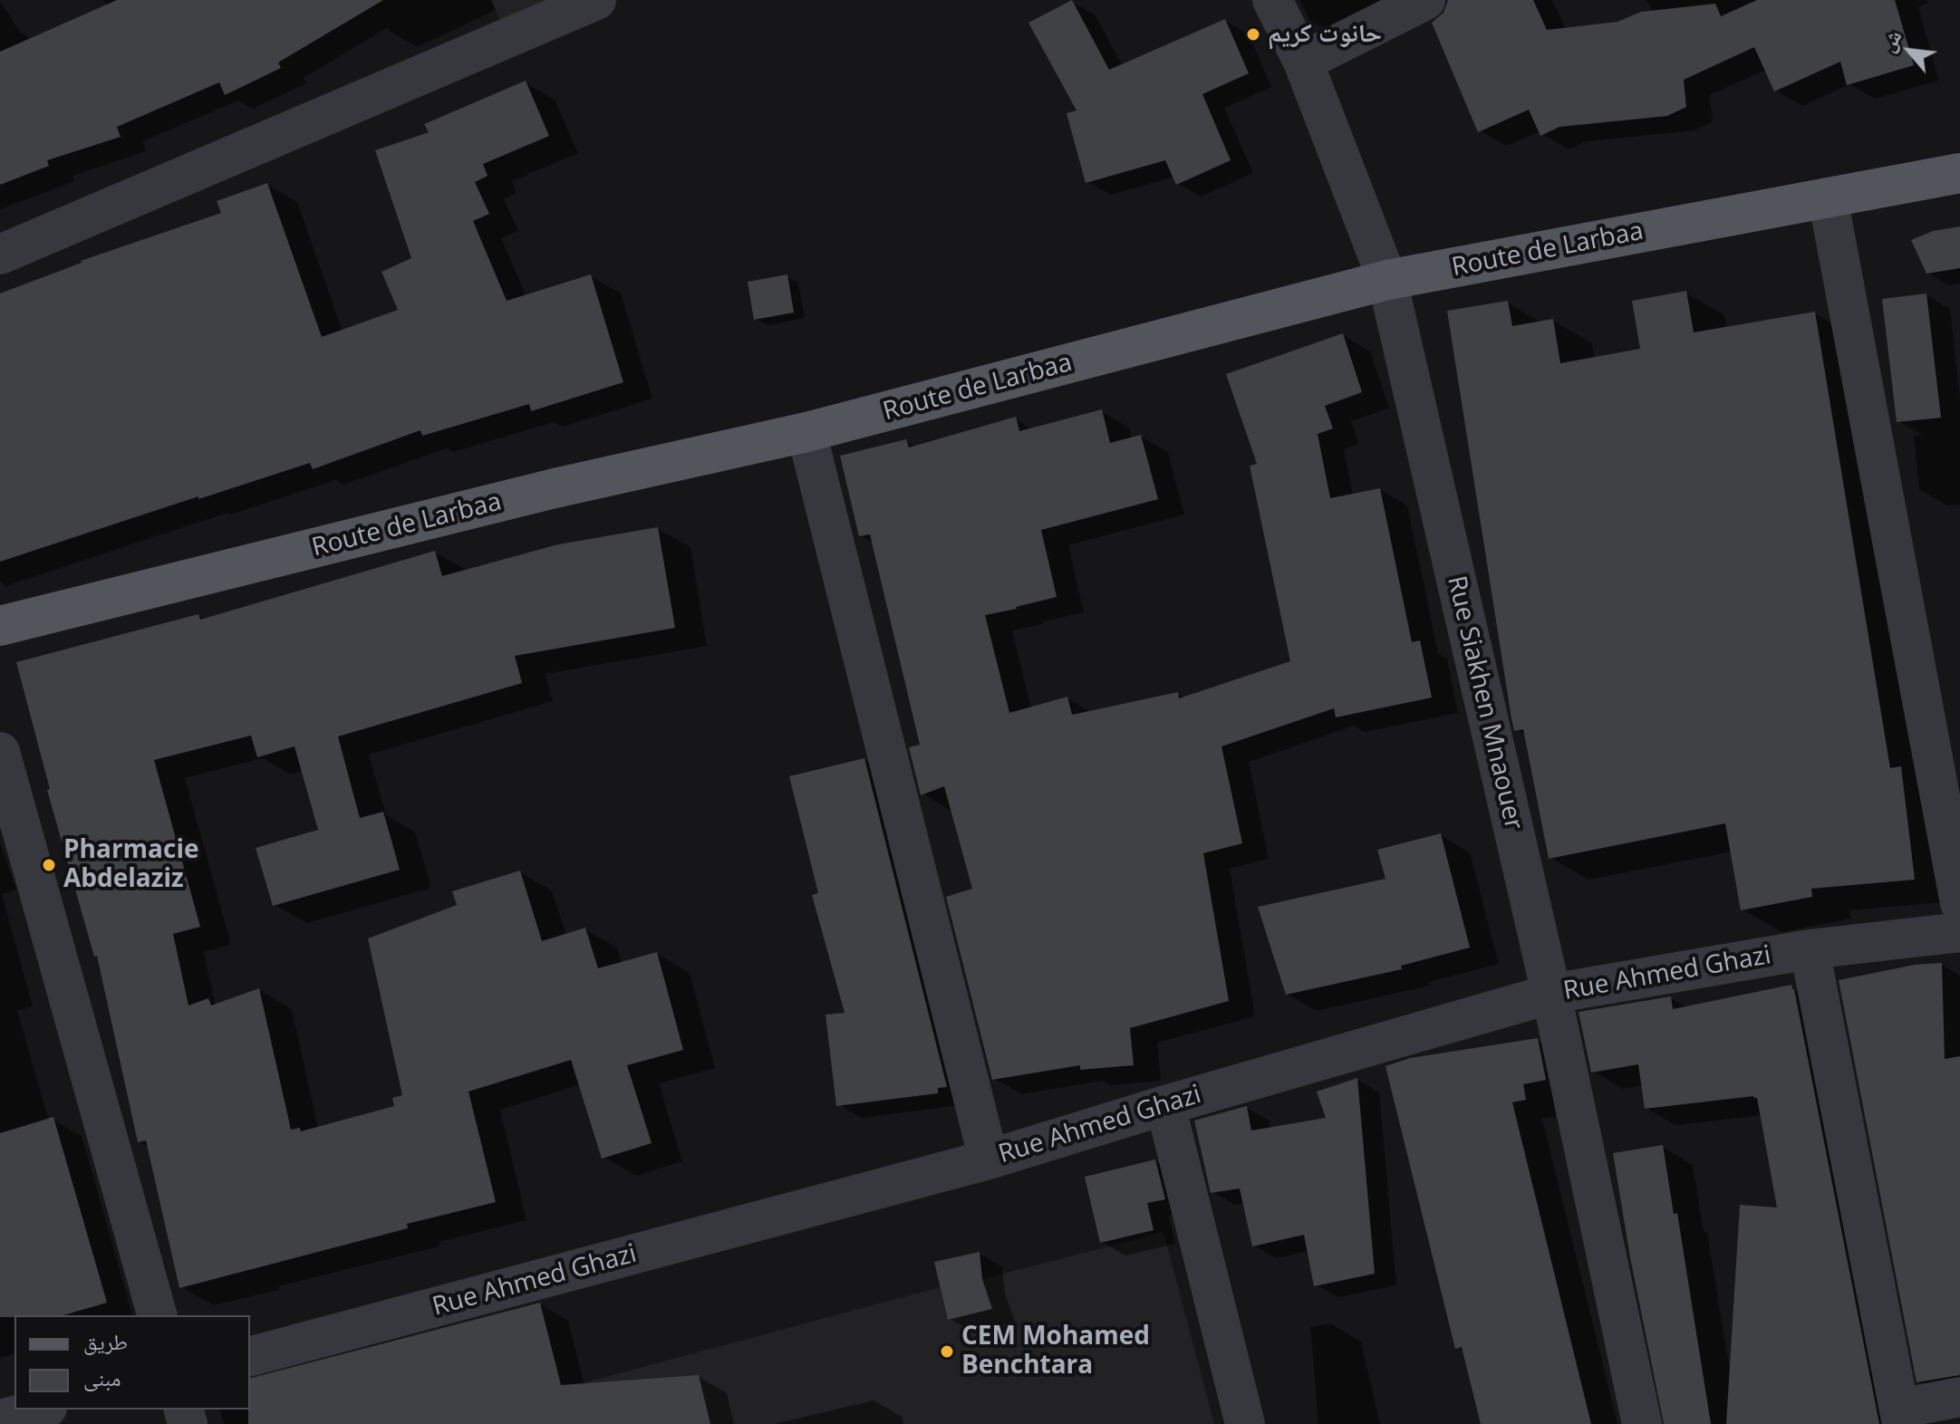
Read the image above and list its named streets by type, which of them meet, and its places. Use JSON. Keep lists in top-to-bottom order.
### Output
{
  "streets": {
    "main road": ["Route de Larbaa"],
    "street": ["Rue Siakhen Mnaouer", "Rue Ahmed Ghazi"]
  },
  "crossings": [
    ["Route de Larbaa", "Rue Siakhen Mnaouer"],
    ["Rue Siakhen Mnaouer", "Rue Ahmed Ghazi"]
  ],
  "places": ["حانوت كريم", "Pharmacie Abdelaziz", "CEM Mohamed Benchtara"],
  "legend": ["طريق", "مبنى"],
  "north": "top left"
}
